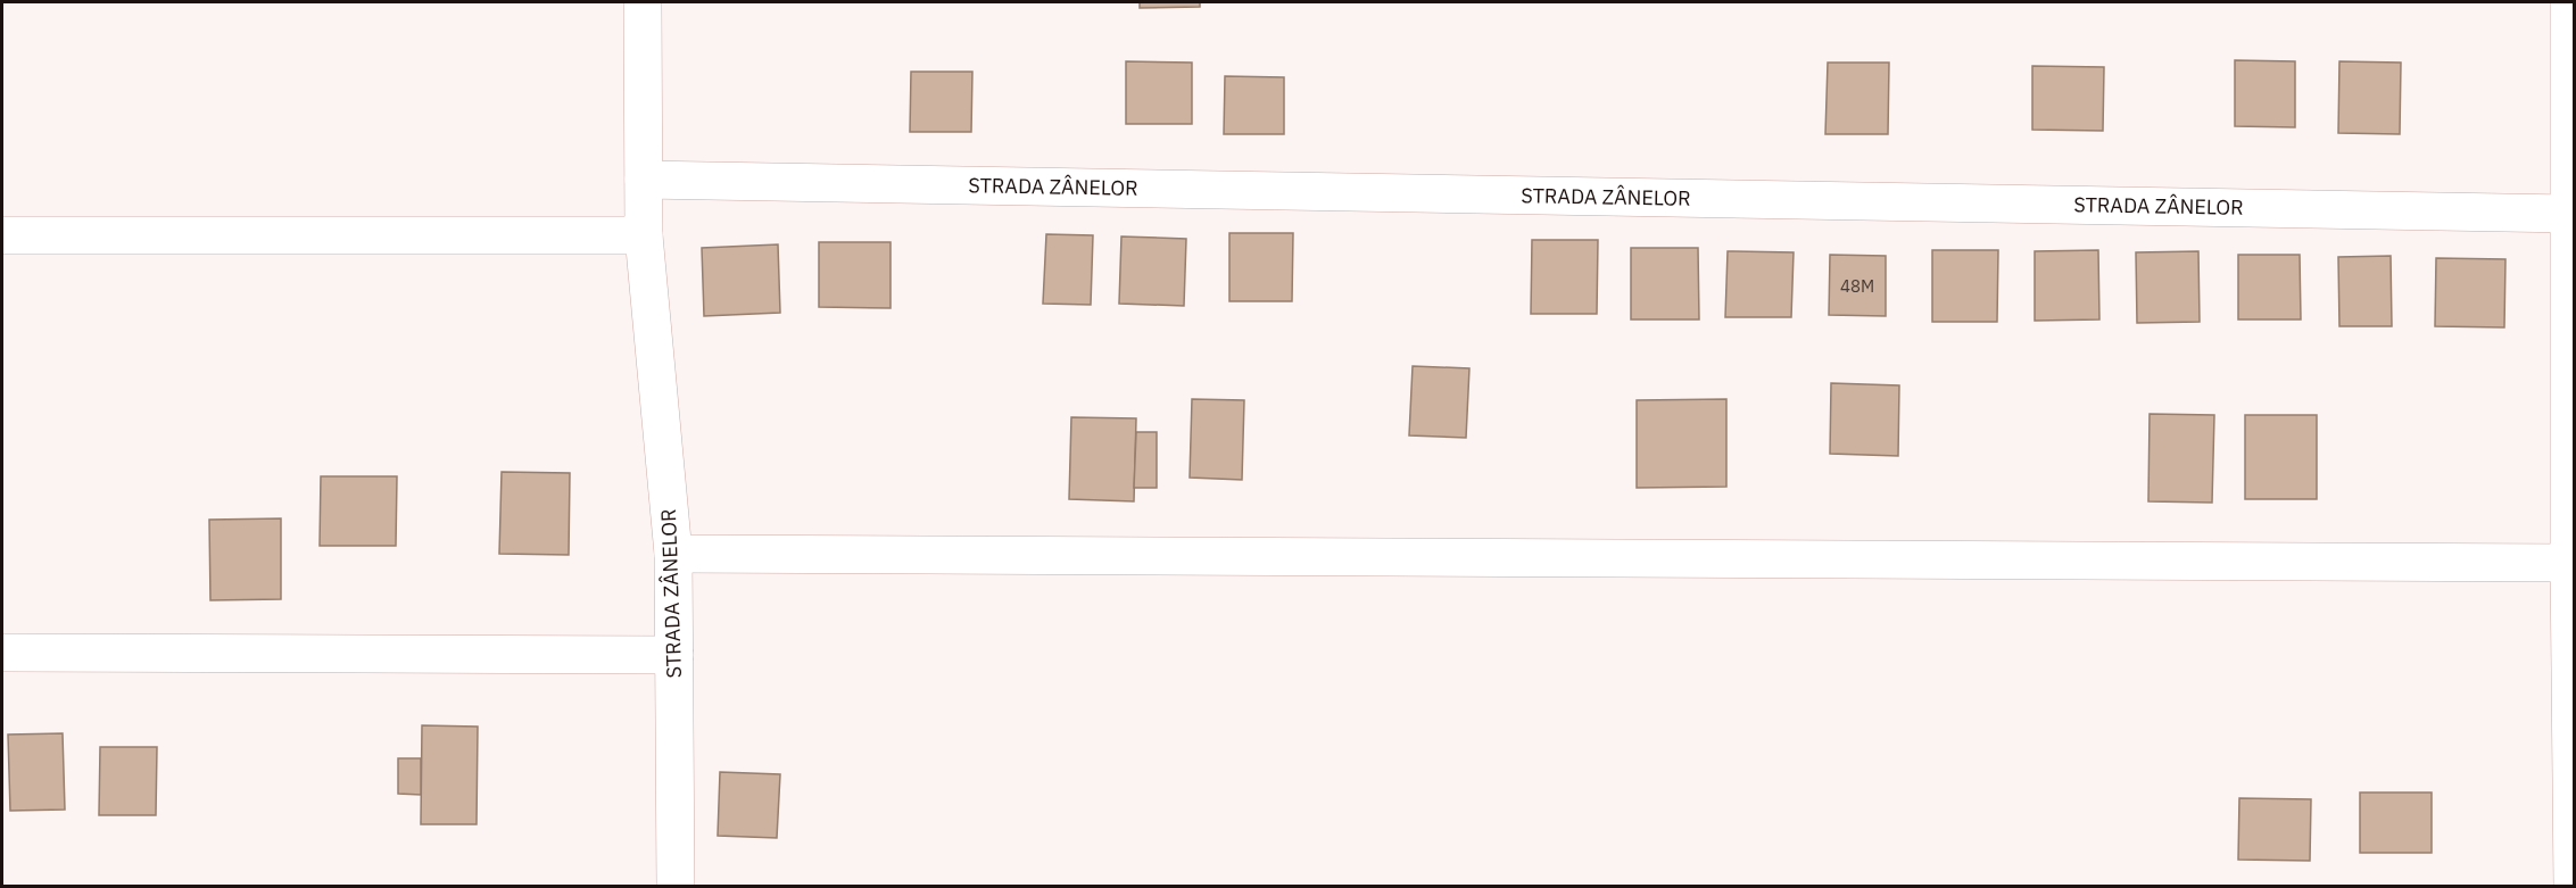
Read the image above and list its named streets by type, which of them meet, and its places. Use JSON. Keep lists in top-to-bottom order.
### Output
{
  "streets": {
    "street": ["STRADA ZÂNELOR"]
  },
  "house_numbers": ["48M"]
}
